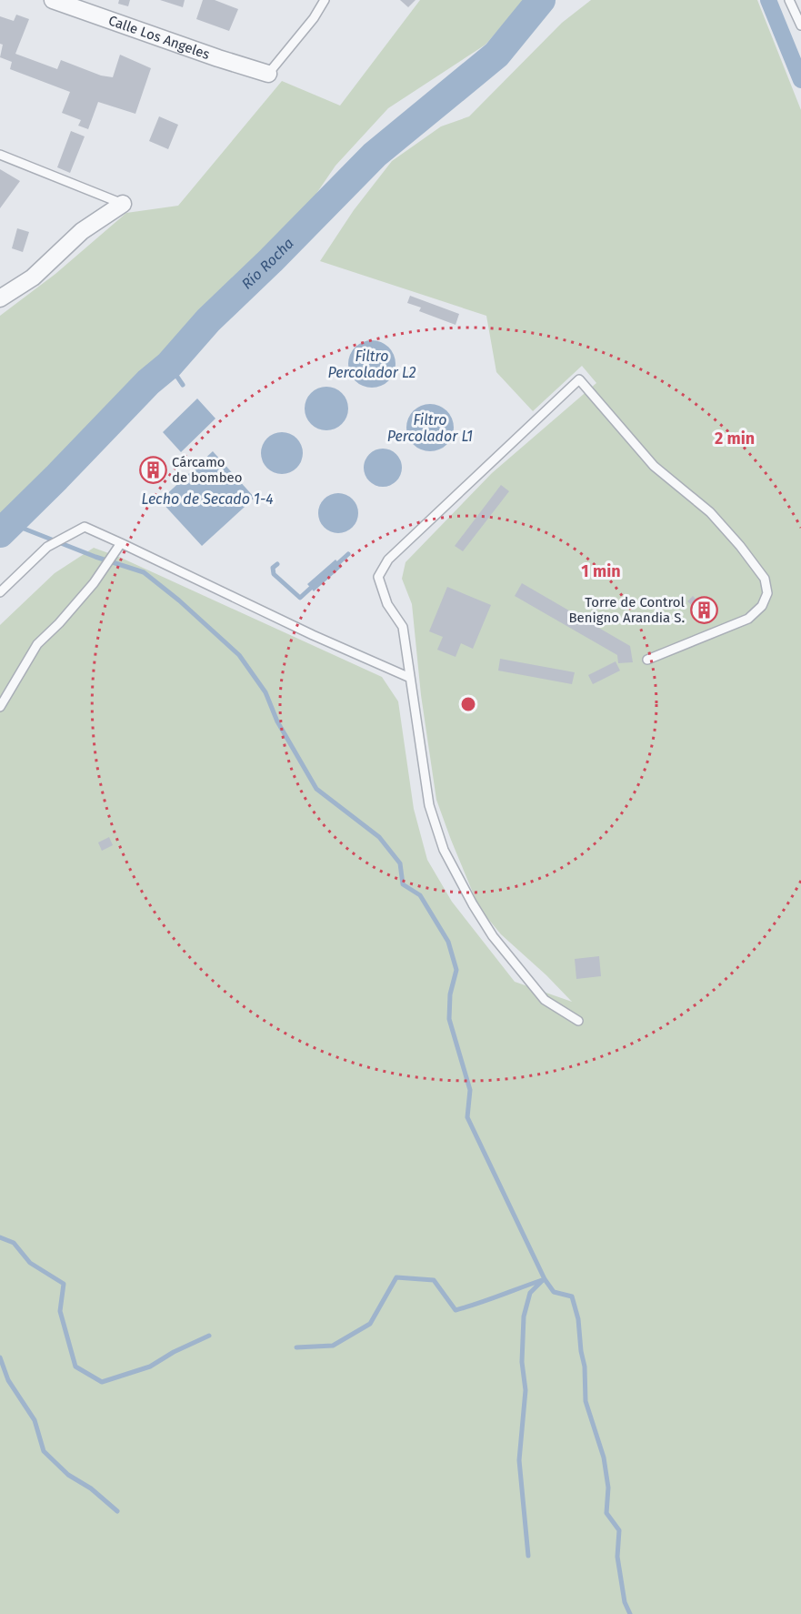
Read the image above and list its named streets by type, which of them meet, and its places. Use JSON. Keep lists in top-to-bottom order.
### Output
{
  "streets": {
    "street": ["Calle Los Angeles"]
  },
  "water": [
    "Río Rocha",
    "Filtro Percolador L2",
    "Filtro Percolador L1",
    "Lecho de Secado 1-4"
  ],
  "places": {
    "building": ["Cárcamo de bombeo", "Torre de Control Benigno Arandia S."]
  },
  "rings": ["2 min", "1 min"]
}
